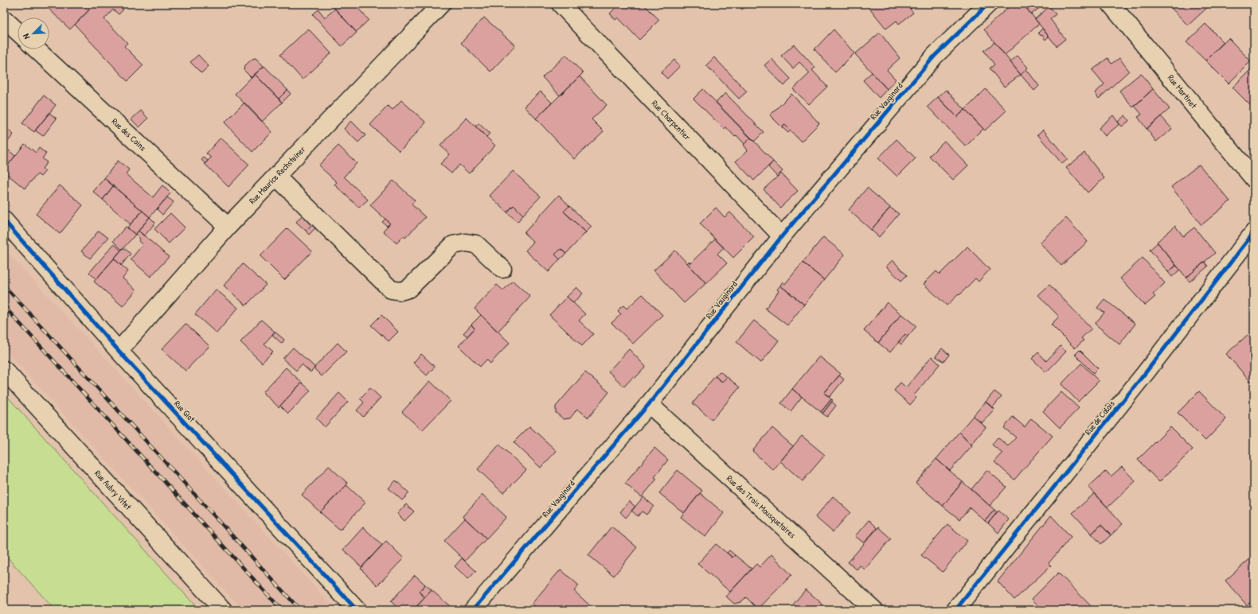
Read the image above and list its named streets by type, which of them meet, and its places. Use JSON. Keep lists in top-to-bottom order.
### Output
{
  "streets": {
    "street": [
      "Rue Martinet",
      "Rue Vauginard",
      "Rue Charpentier",
      "Rue des Coins",
      "Rue Maurice Rechsteiner",
      "Rue Giot",
      "Rue de Calais",
      "Rue Aubry Vitet",
      "Rue des Trois Mousquetaires"
    ]
  },
  "crossings": [
    ["Rue Vauginard", "Rue Charpentier"],
    ["Rue Vauginard", "Rue des Trois Mousquetaires"],
    ["Rue des Coins", "Rue Maurice Rechsteiner"],
    ["Rue Maurice Rechsteiner", "Rue Giot"]
  ],
  "north": "bottom left"
}
